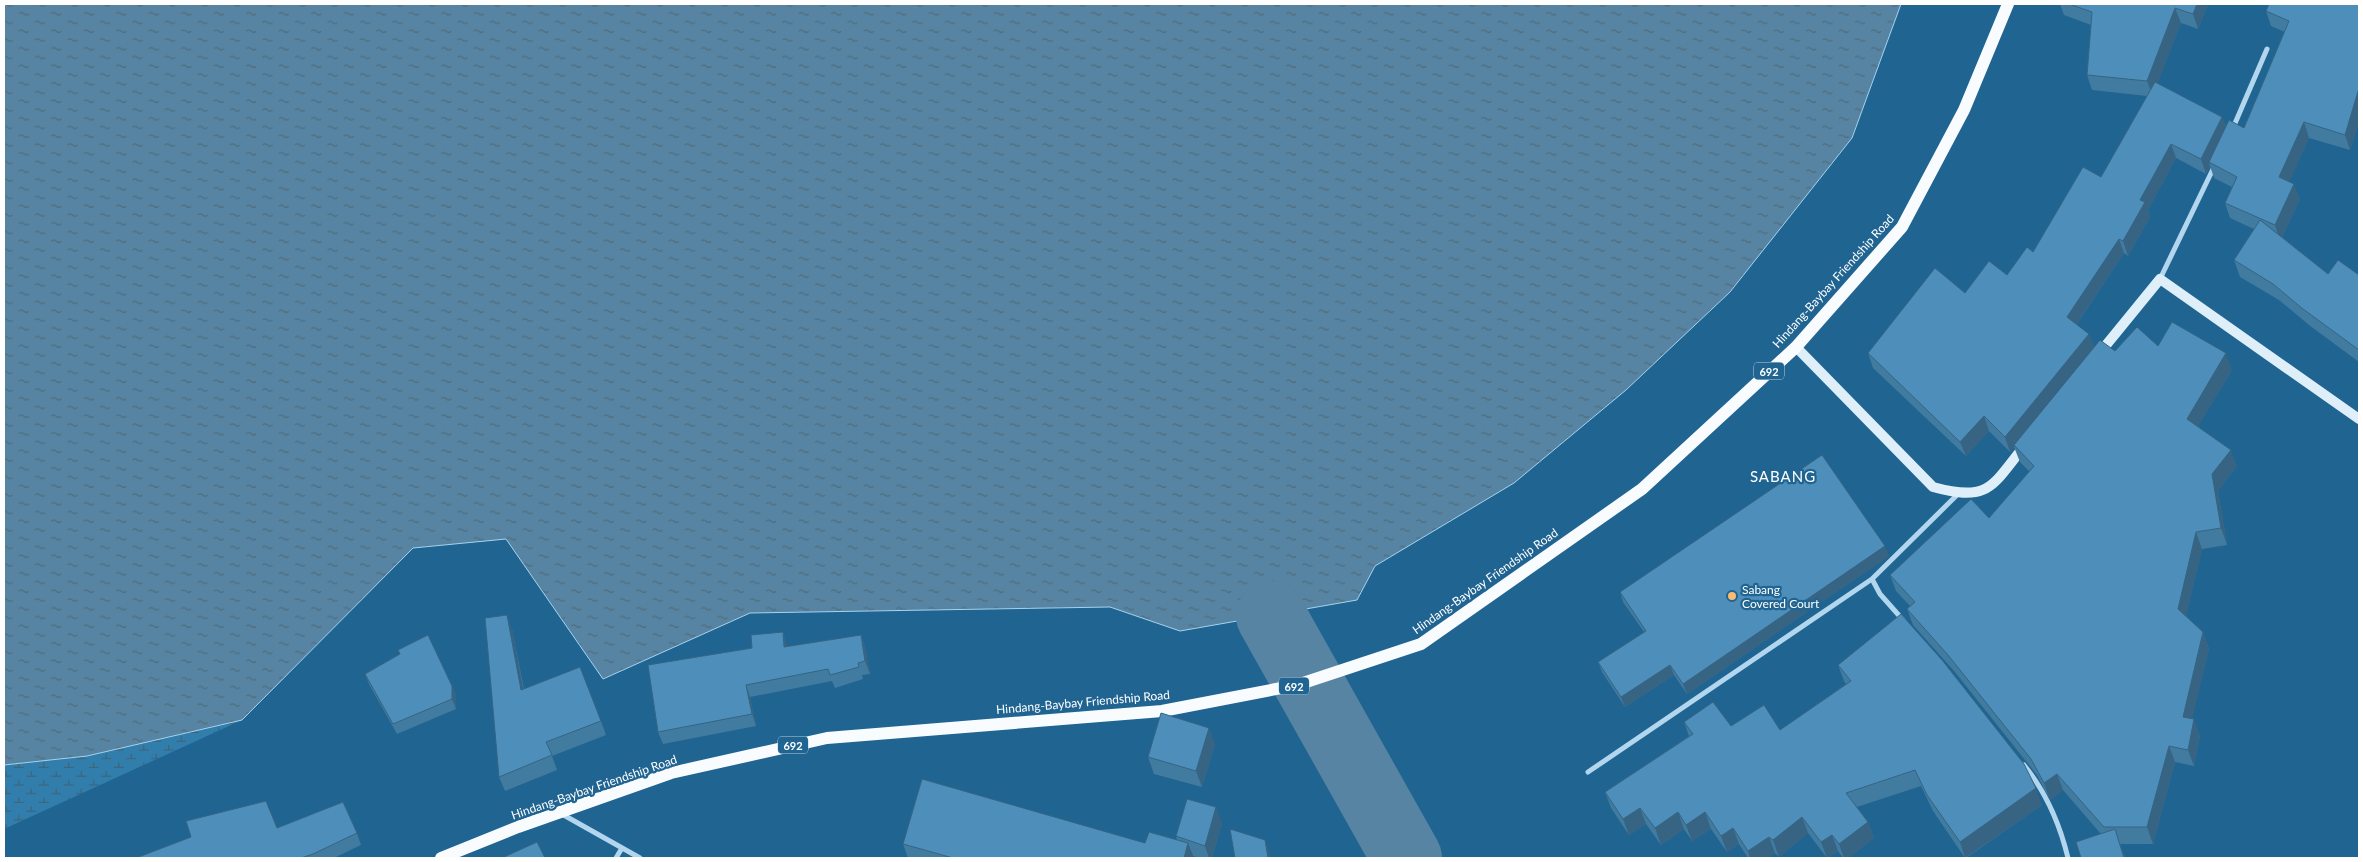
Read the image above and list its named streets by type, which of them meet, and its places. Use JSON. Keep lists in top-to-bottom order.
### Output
{
  "streets": {
    "main road": ["Hindang-Baybay Friendship Road", "692"]
  },
  "districts": ["SABANG"],
  "places": ["Sabang Covered Court"]
}
